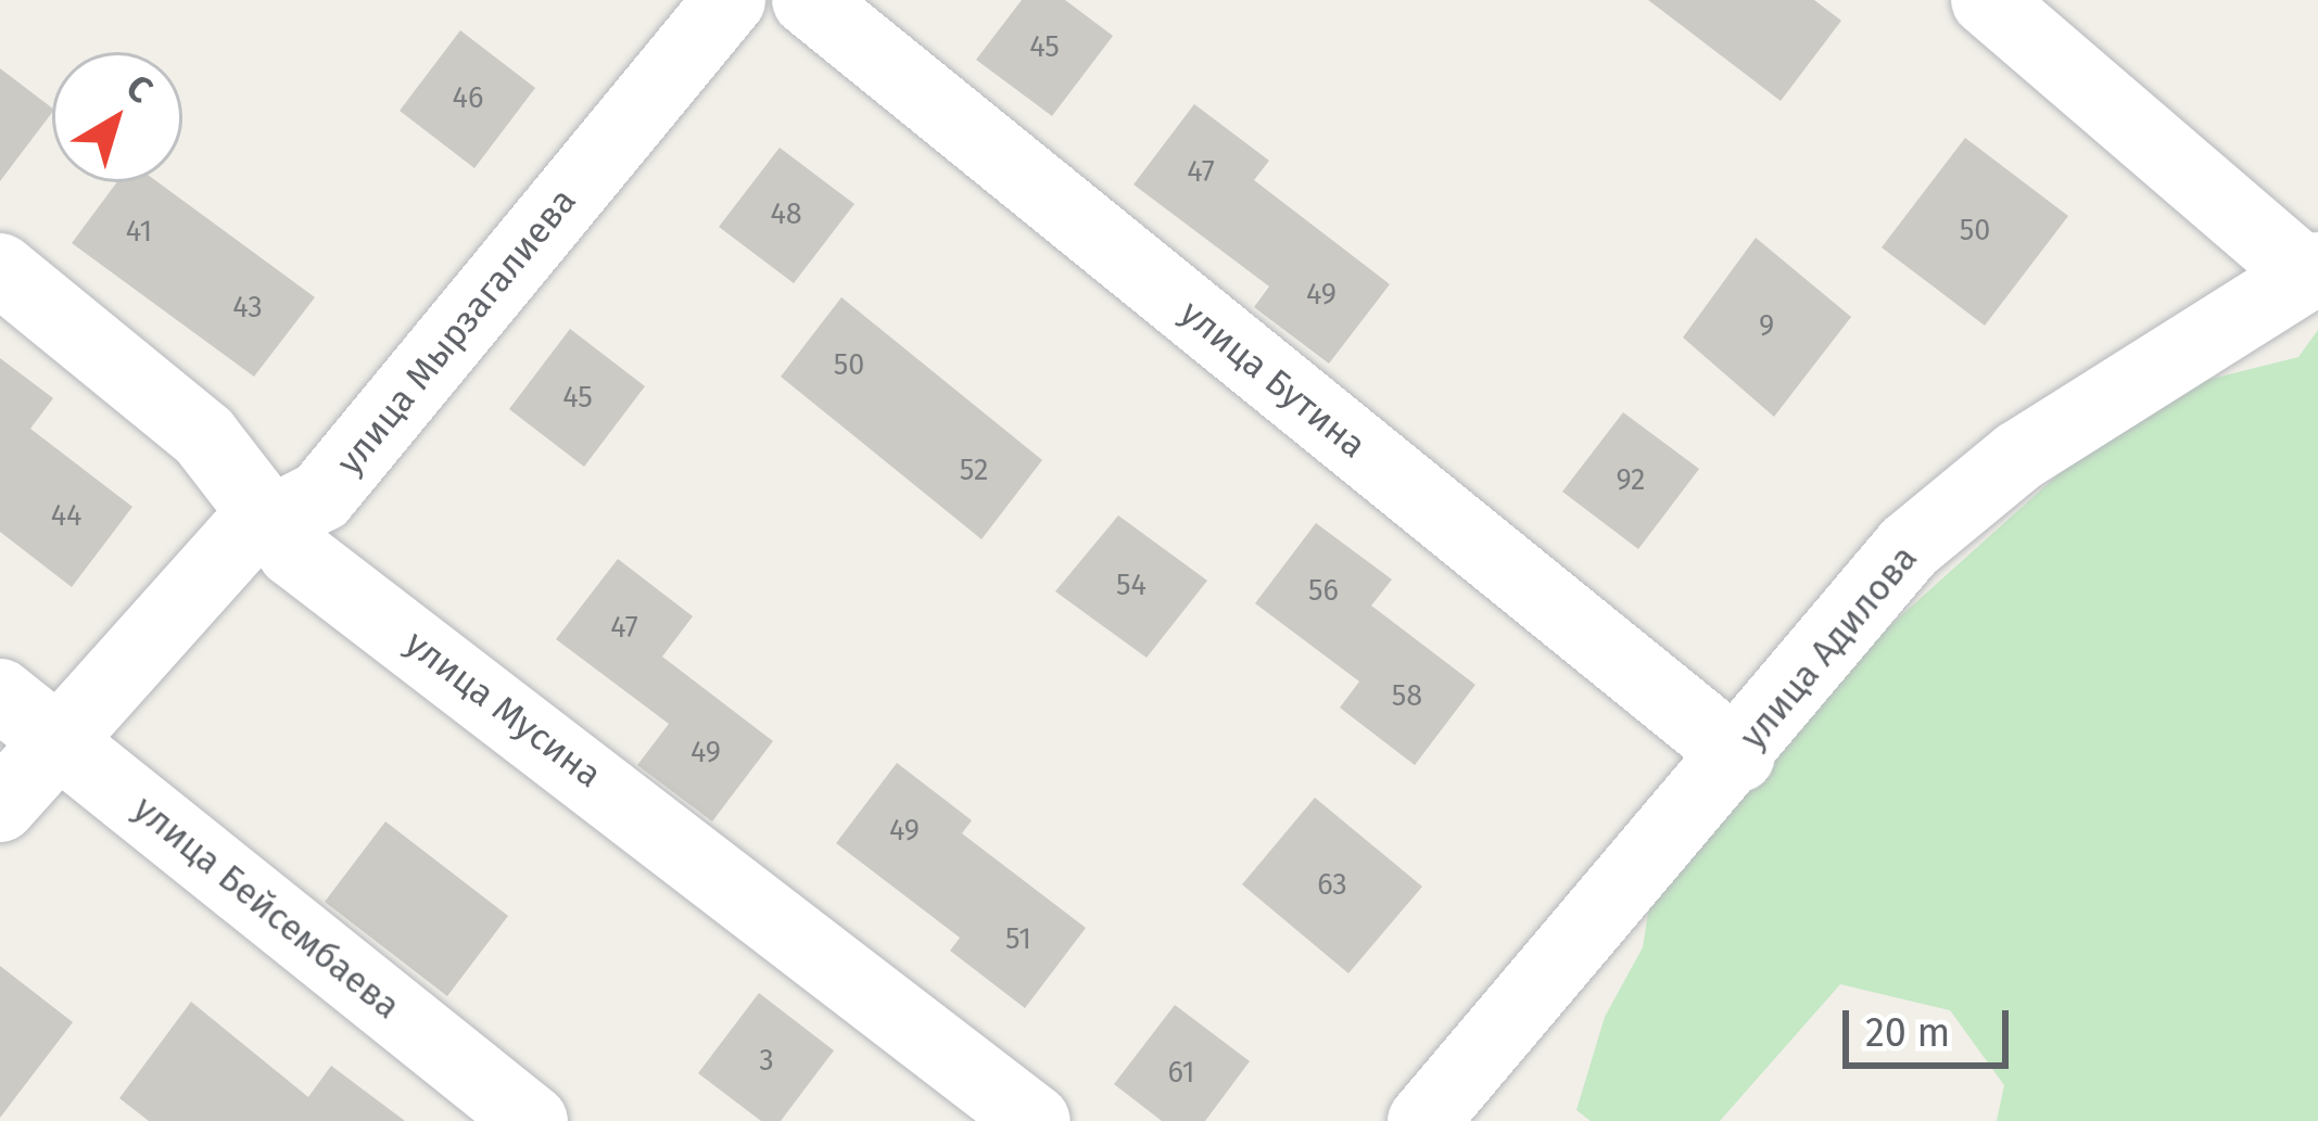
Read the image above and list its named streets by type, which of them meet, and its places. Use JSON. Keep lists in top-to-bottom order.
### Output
{
  "streets": {
    "street": [
      "улица Мырзагалиева",
      "улица Бутина",
      "улица Адилова",
      "улица Мусина",
      "улица Бейсембаева"
    ]
  },
  "crossings": [
    ["улица Мырзагалиева", "улица Мусина"],
    ["улица Мырзагалиева", "улица Бейсембаева"],
    ["улица Бутина", "улица Адилова"]
  ],
  "house_numbers": [
    "45",
    "46",
    "47",
    "48",
    "50",
    "41",
    "49",
    "43",
    "9",
    "50",
    "45",
    "52",
    "92",
    "44",
    "54",
    "56",
    "47",
    "58",
    "49",
    "49",
    "63",
    "51",
    "3",
    "61"
  ],
  "scale_bar": "20 m",
  "north": "top right"
}
